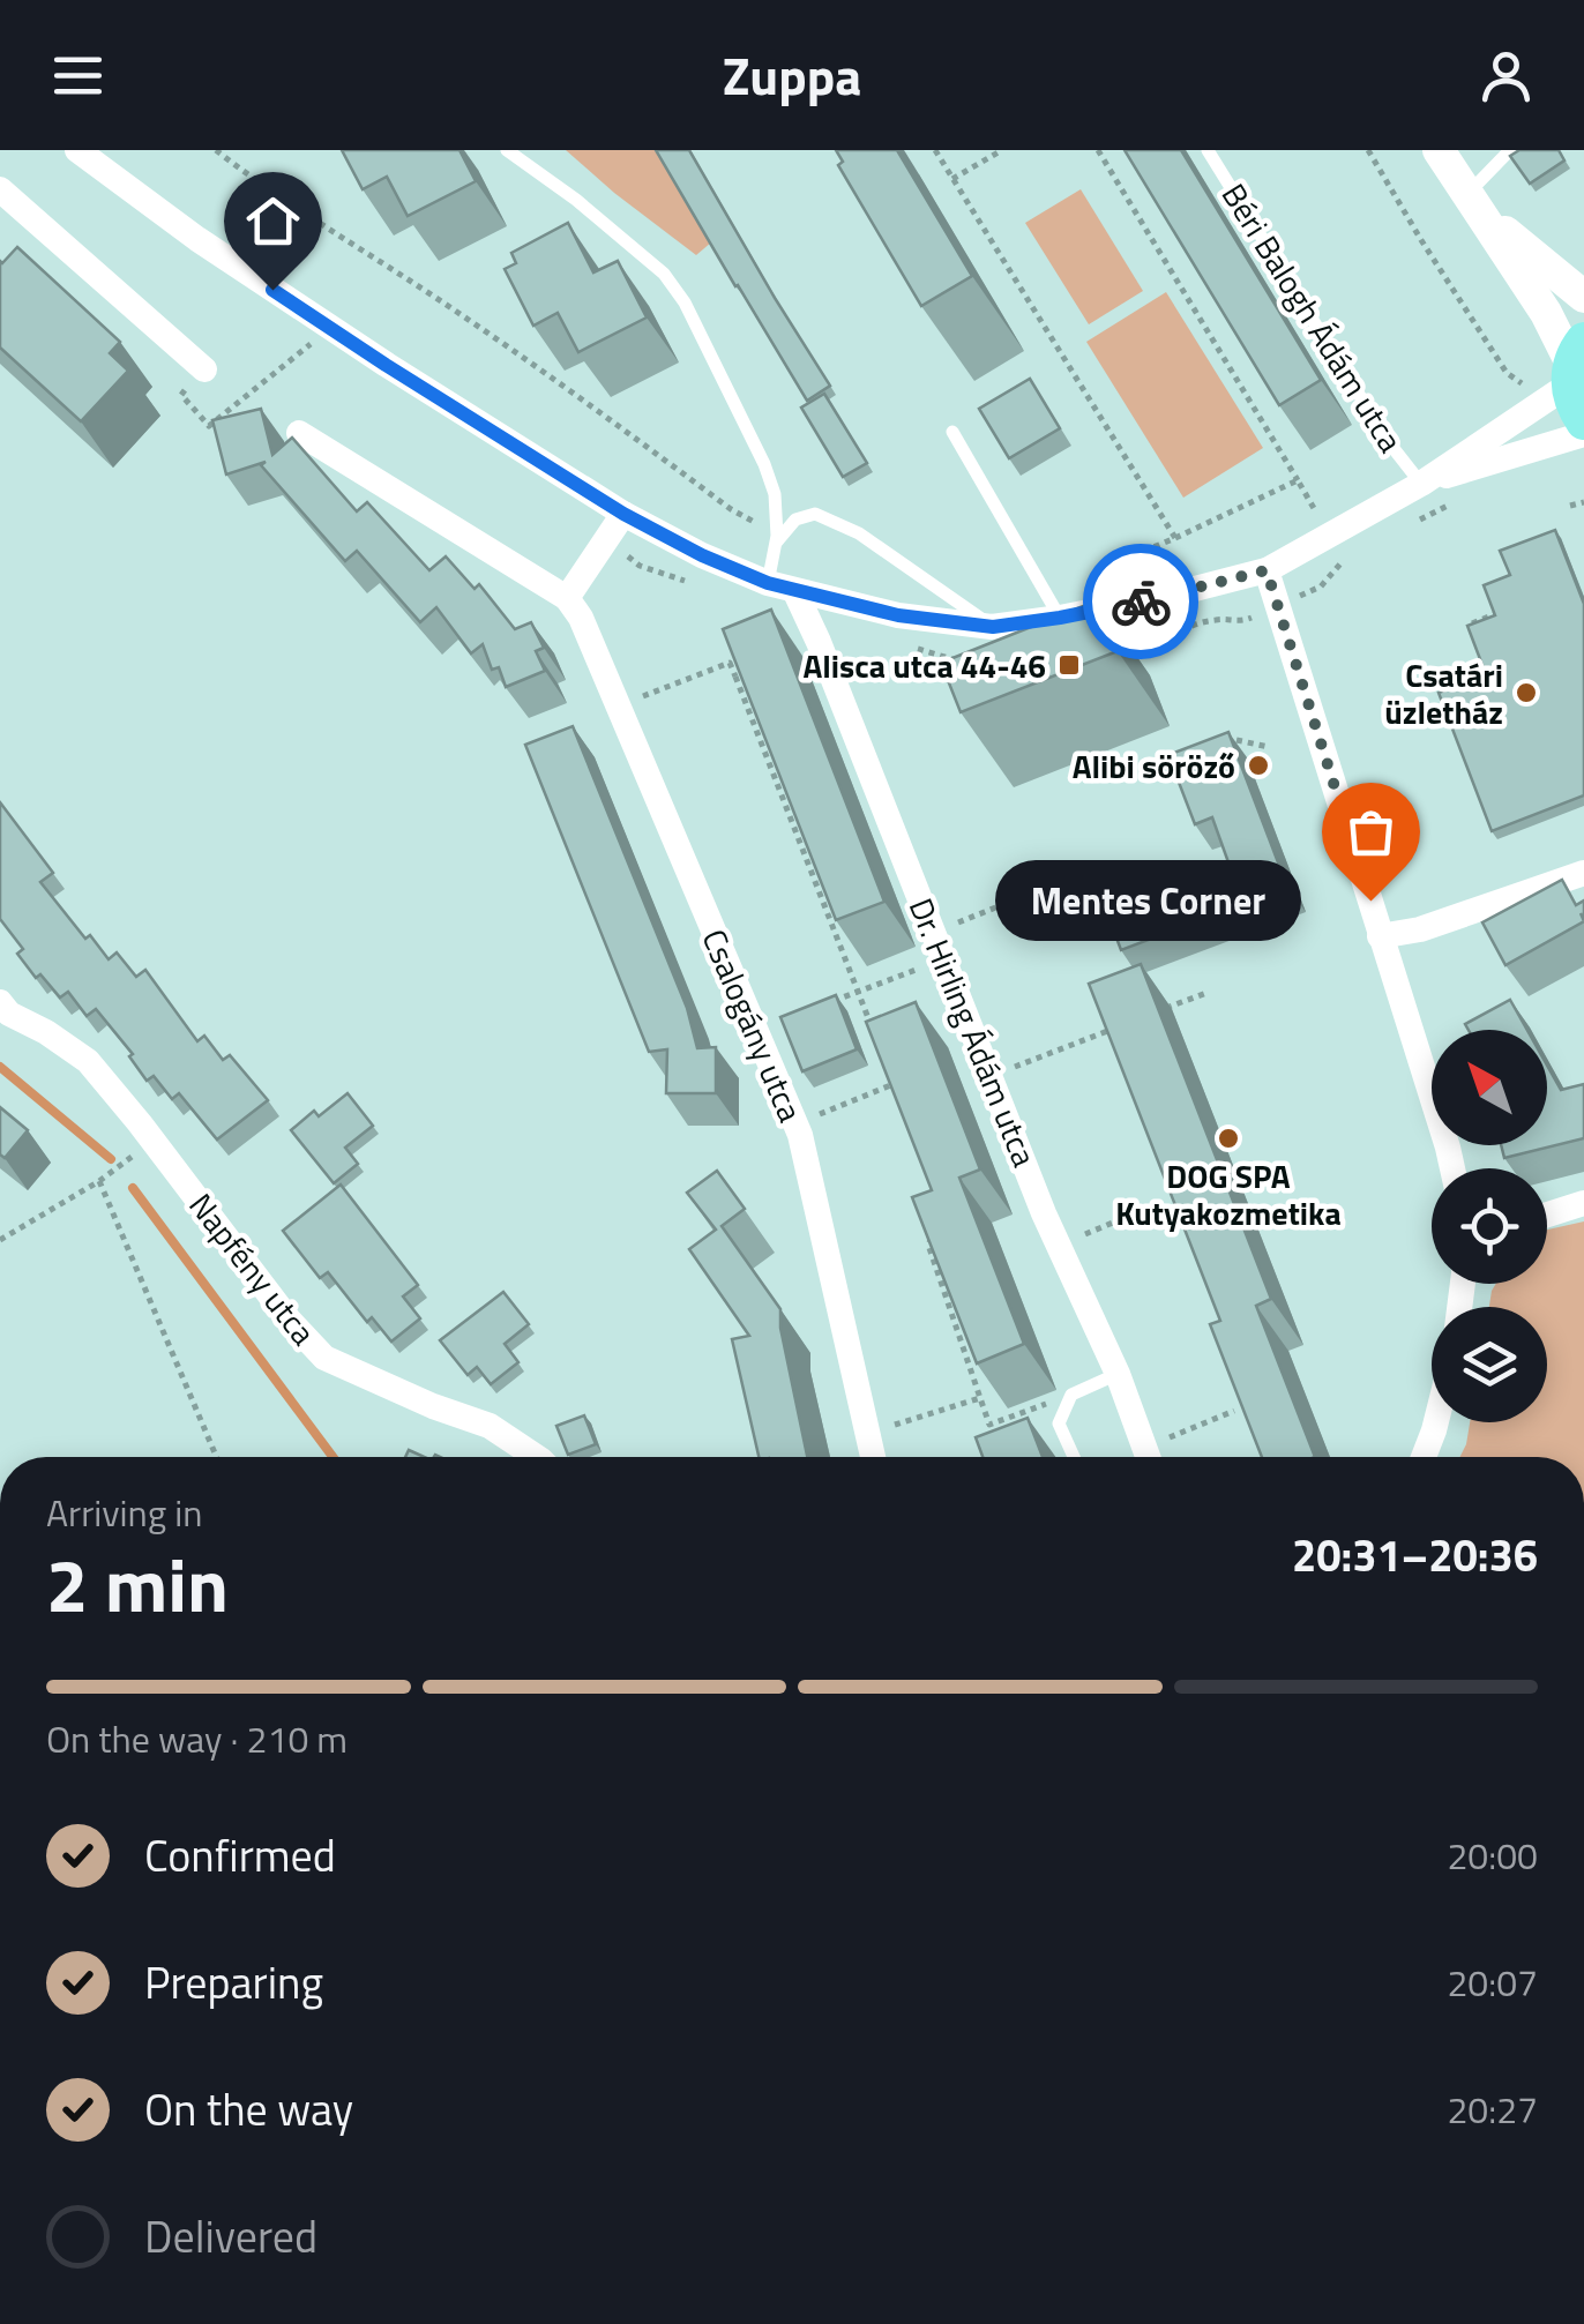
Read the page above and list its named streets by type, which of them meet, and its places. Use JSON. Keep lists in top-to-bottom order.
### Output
{
  "streets": {
    "street": ["Csalogány utca", "Dr. Hirling Ádám utca", "Napfény utca"],
    "lane": ["Béri Balogh Ádám utca"]
  },
  "places": {
    "transit": ["Alisca utca 44-46"],
    "other": [
      "Csatári üzletház",
      "Alibi söröző",
      "Mentes Corner",
      "DOG SPA Kutyakozmetika"
    ]
  },
  "north": "top left",
  "page": {
    "header": "Zuppa",
    "bubble": "Mentes Corner",
    "heading": ["2 min", "Arriving in", "20:31–20:36"],
    "bar": "On the way · 210 m",
    "list": [
      ["Confirmed", "20:00"],
      ["Preparing", "20:07"],
      ["On the way", "20:27"],
      "Delivered"
    ]
  }
}
